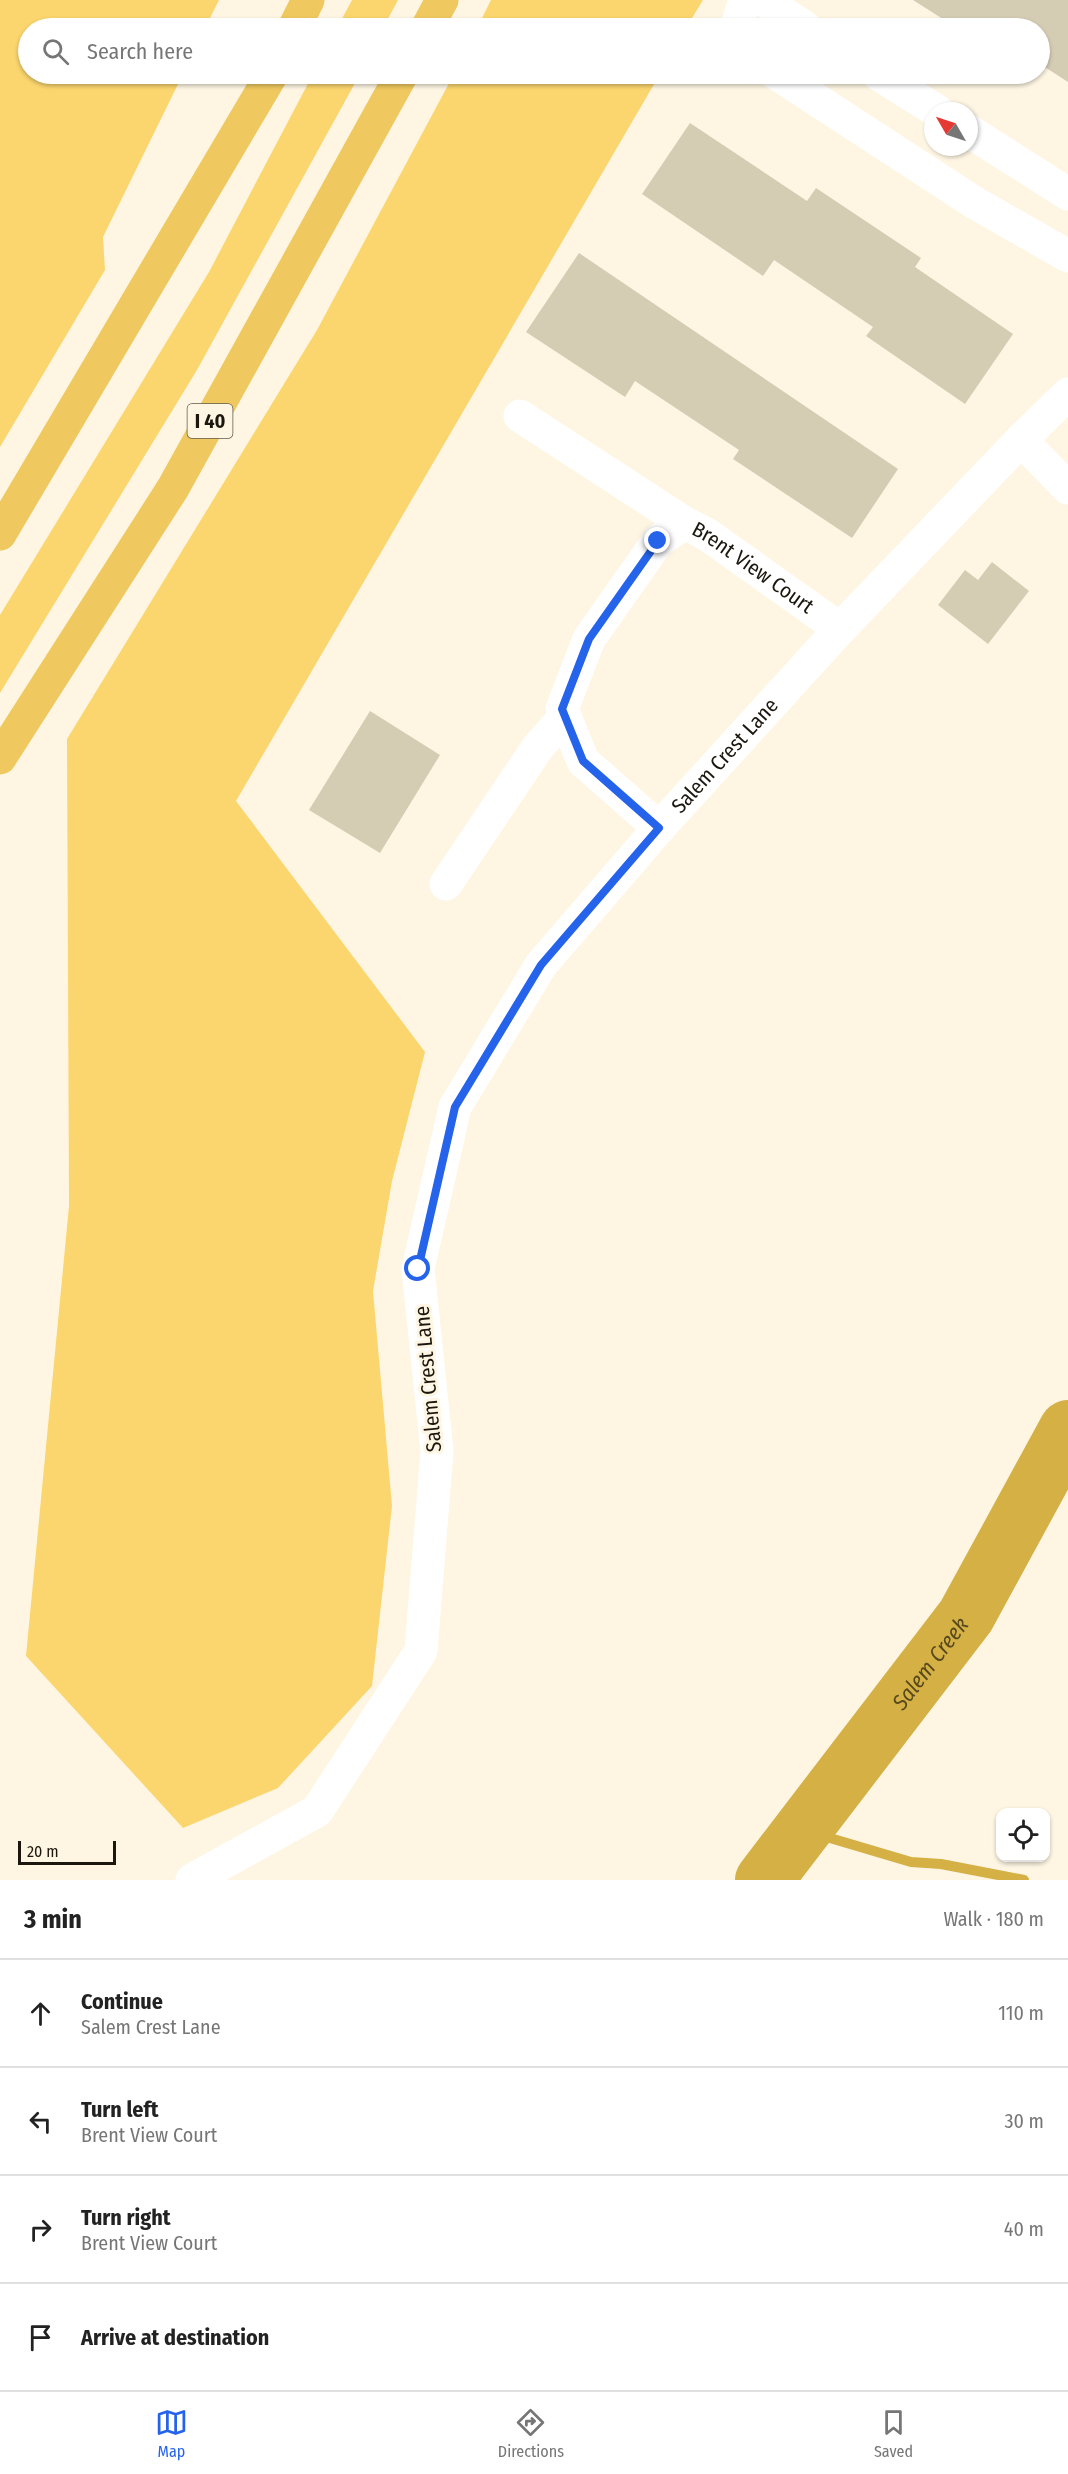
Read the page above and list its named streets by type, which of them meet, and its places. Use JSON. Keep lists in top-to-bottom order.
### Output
{
  "streets": {
    "highway": ["I 40"],
    "street": ["Brent View Court", "Salem Crest Lane"]
  },
  "crossings": [
    ["Brent View Court", "Salem Crest Lane"]
  ],
  "water": ["Salem Creek"],
  "scale_bar": "20 m",
  "north": "top left",
  "page": {
    "search": "Search here",
    "scale": "20 m",
    "heading": ["3 min", "Walk · 180 m"],
    "list": [
      ["Continue", "Salem Crest Lane", "110 m"],
      ["Turn left", "Brent View Court", "30 m"],
      ["Turn right", "Brent View Court", "40 m"],
      "Arrive at destination"
    ],
    "nav": ["Map", "Directions", "Saved"]
  }
}
